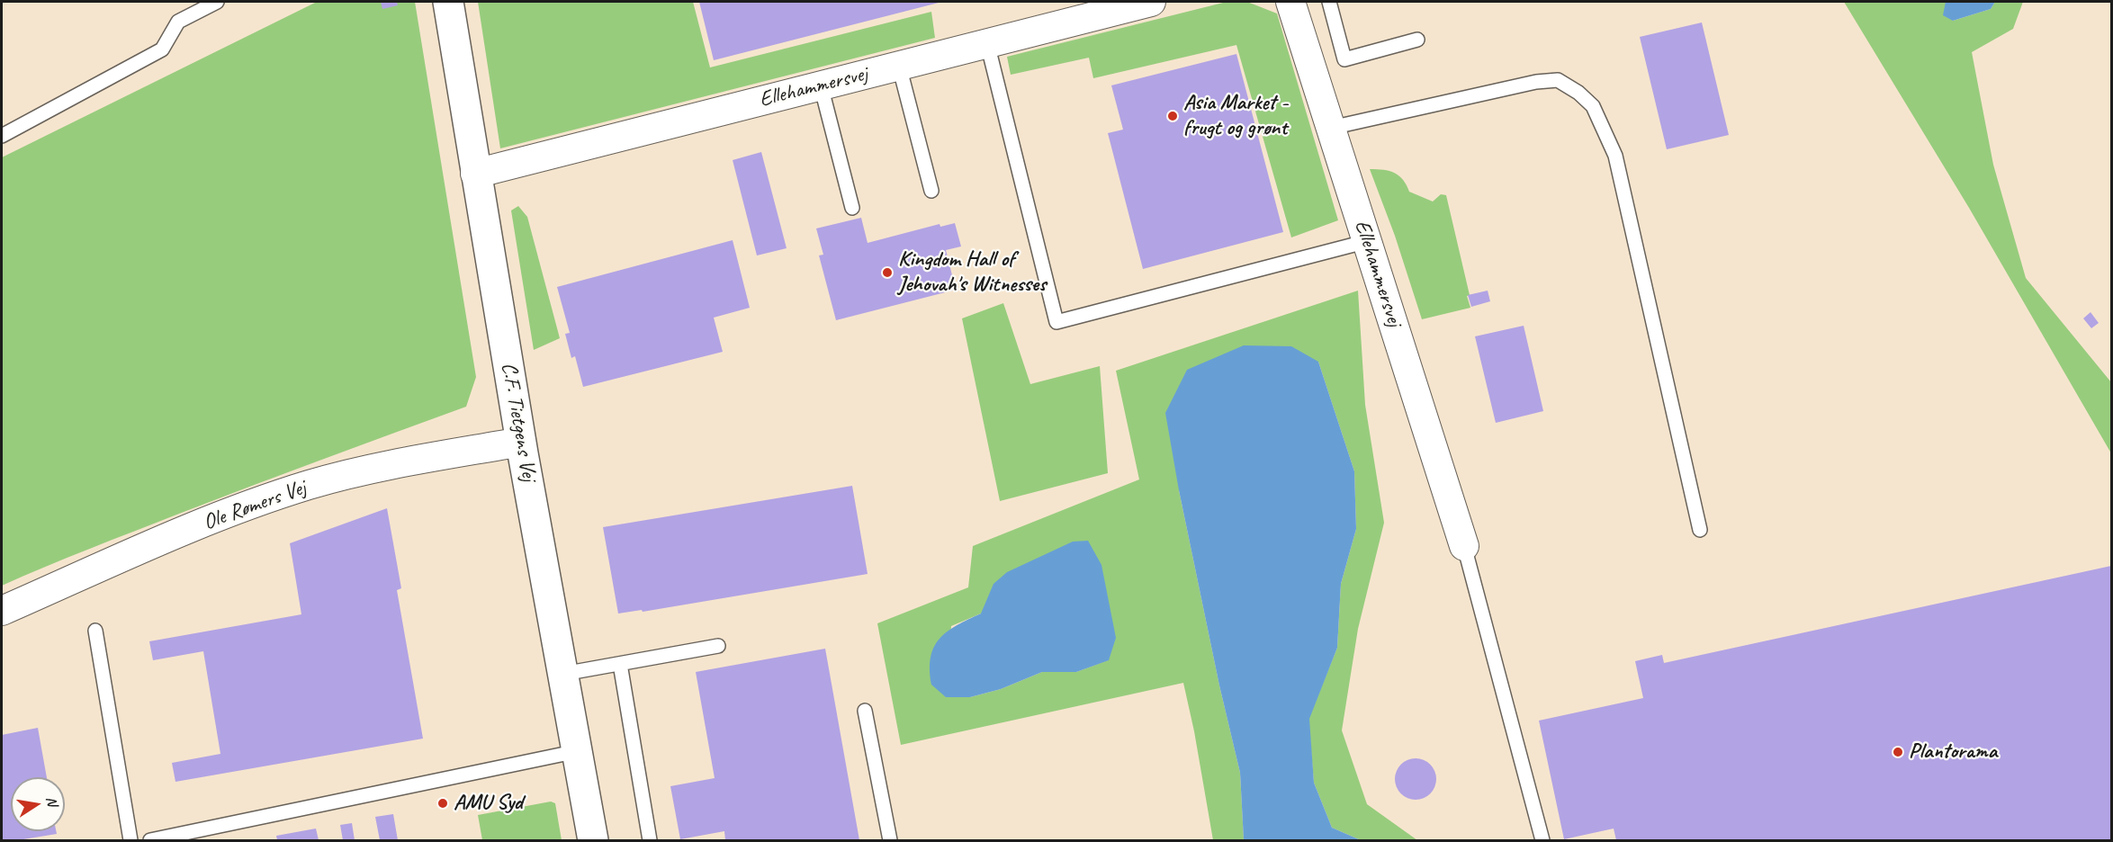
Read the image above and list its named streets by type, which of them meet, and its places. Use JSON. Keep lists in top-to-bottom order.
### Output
{
  "streets": {
    "street": ["Ellehammersvej", "C.F. Tietgens Vej", "Ole Rømers Vej"]
  },
  "crossings": [
    ["Ellehammersvej", "C.F. Tietgens Vej"],
    ["C.F. Tietgens Vej", "Ole Rømers Vej"]
  ],
  "places": [
    "Asia Market - frugt og grønt",
    "Kingdom Hall of Jehovah's Witnesses",
    "Plantorama",
    "AMU Syd"
  ],
  "north": "right"
}
